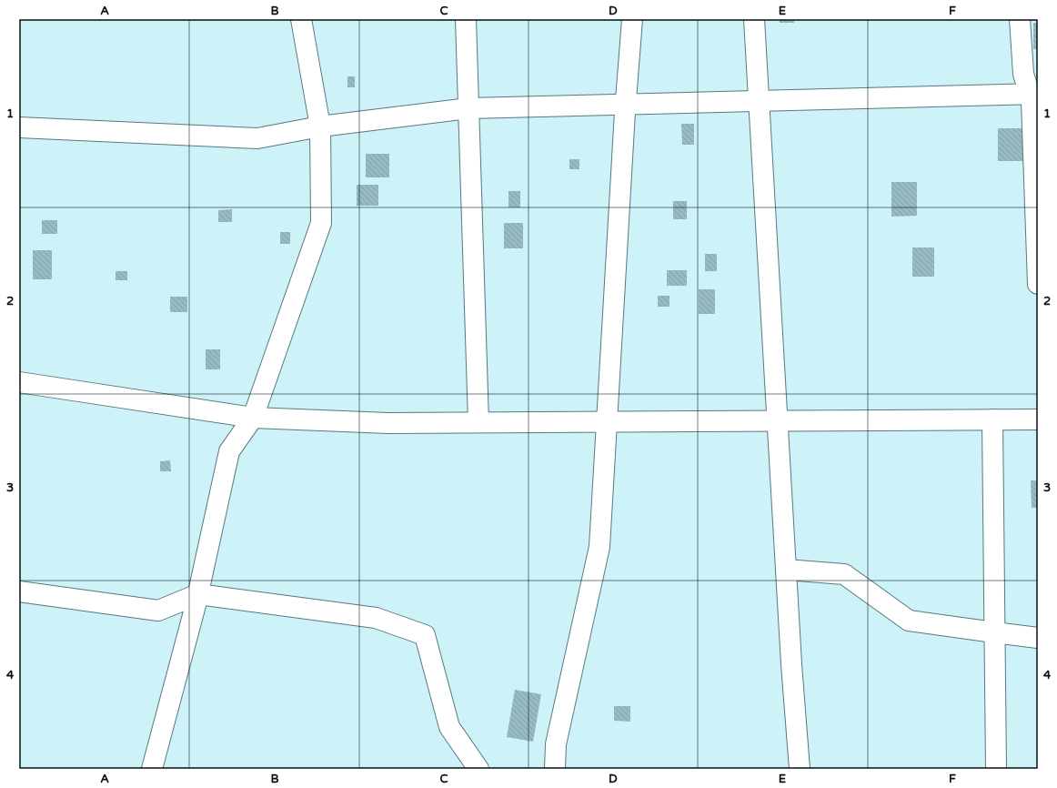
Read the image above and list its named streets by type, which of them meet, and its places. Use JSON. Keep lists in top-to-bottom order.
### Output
{
  "grid": {
    "columns": [
      "A",
      "B",
      "C",
      "D",
      "E",
      "F"
    ],
    "rows": [
      "1",
      "2",
      "3",
      "4"
    ]
  }
}
